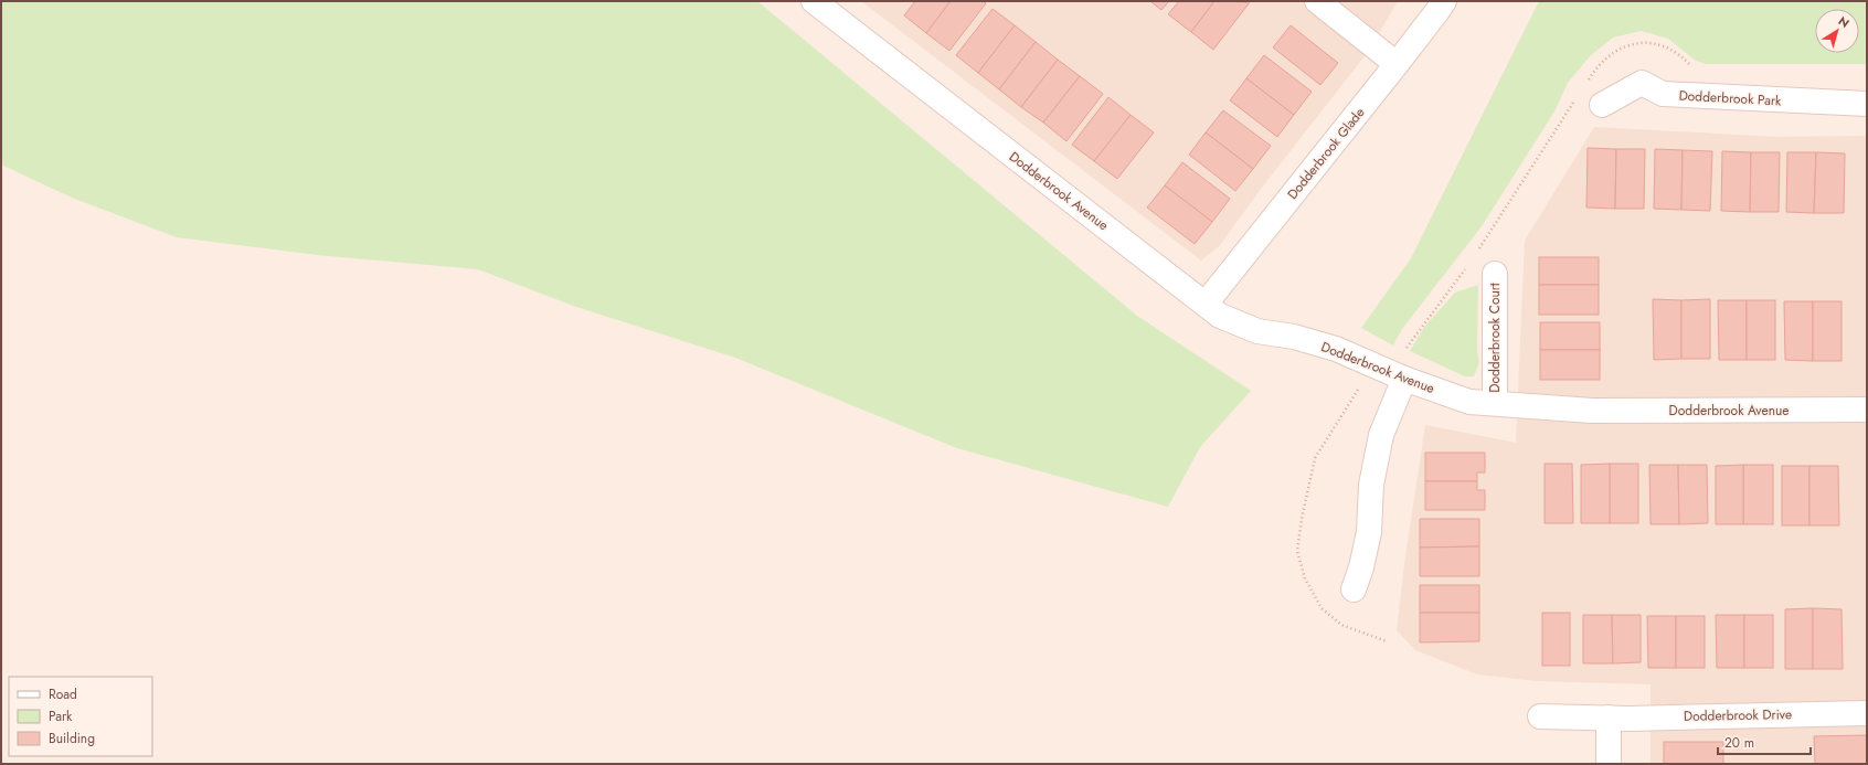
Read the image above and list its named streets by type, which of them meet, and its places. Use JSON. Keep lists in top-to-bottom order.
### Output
{
  "streets": {
    "street": [
      "Dodderbrook Park",
      "Dodderbrook Glade",
      "Dodderbrook Avenue",
      "Dodderbrook Court",
      "Dodderbrook Drive"
    ]
  },
  "crossings": [
    ["Dodderbrook Glade", "Dodderbrook Avenue"],
    ["Dodderbrook Avenue", "Dodderbrook Court"]
  ],
  "legend": ["Road", "Park", "Building"],
  "scale_bar": "20 m",
  "north": "top right"
}
